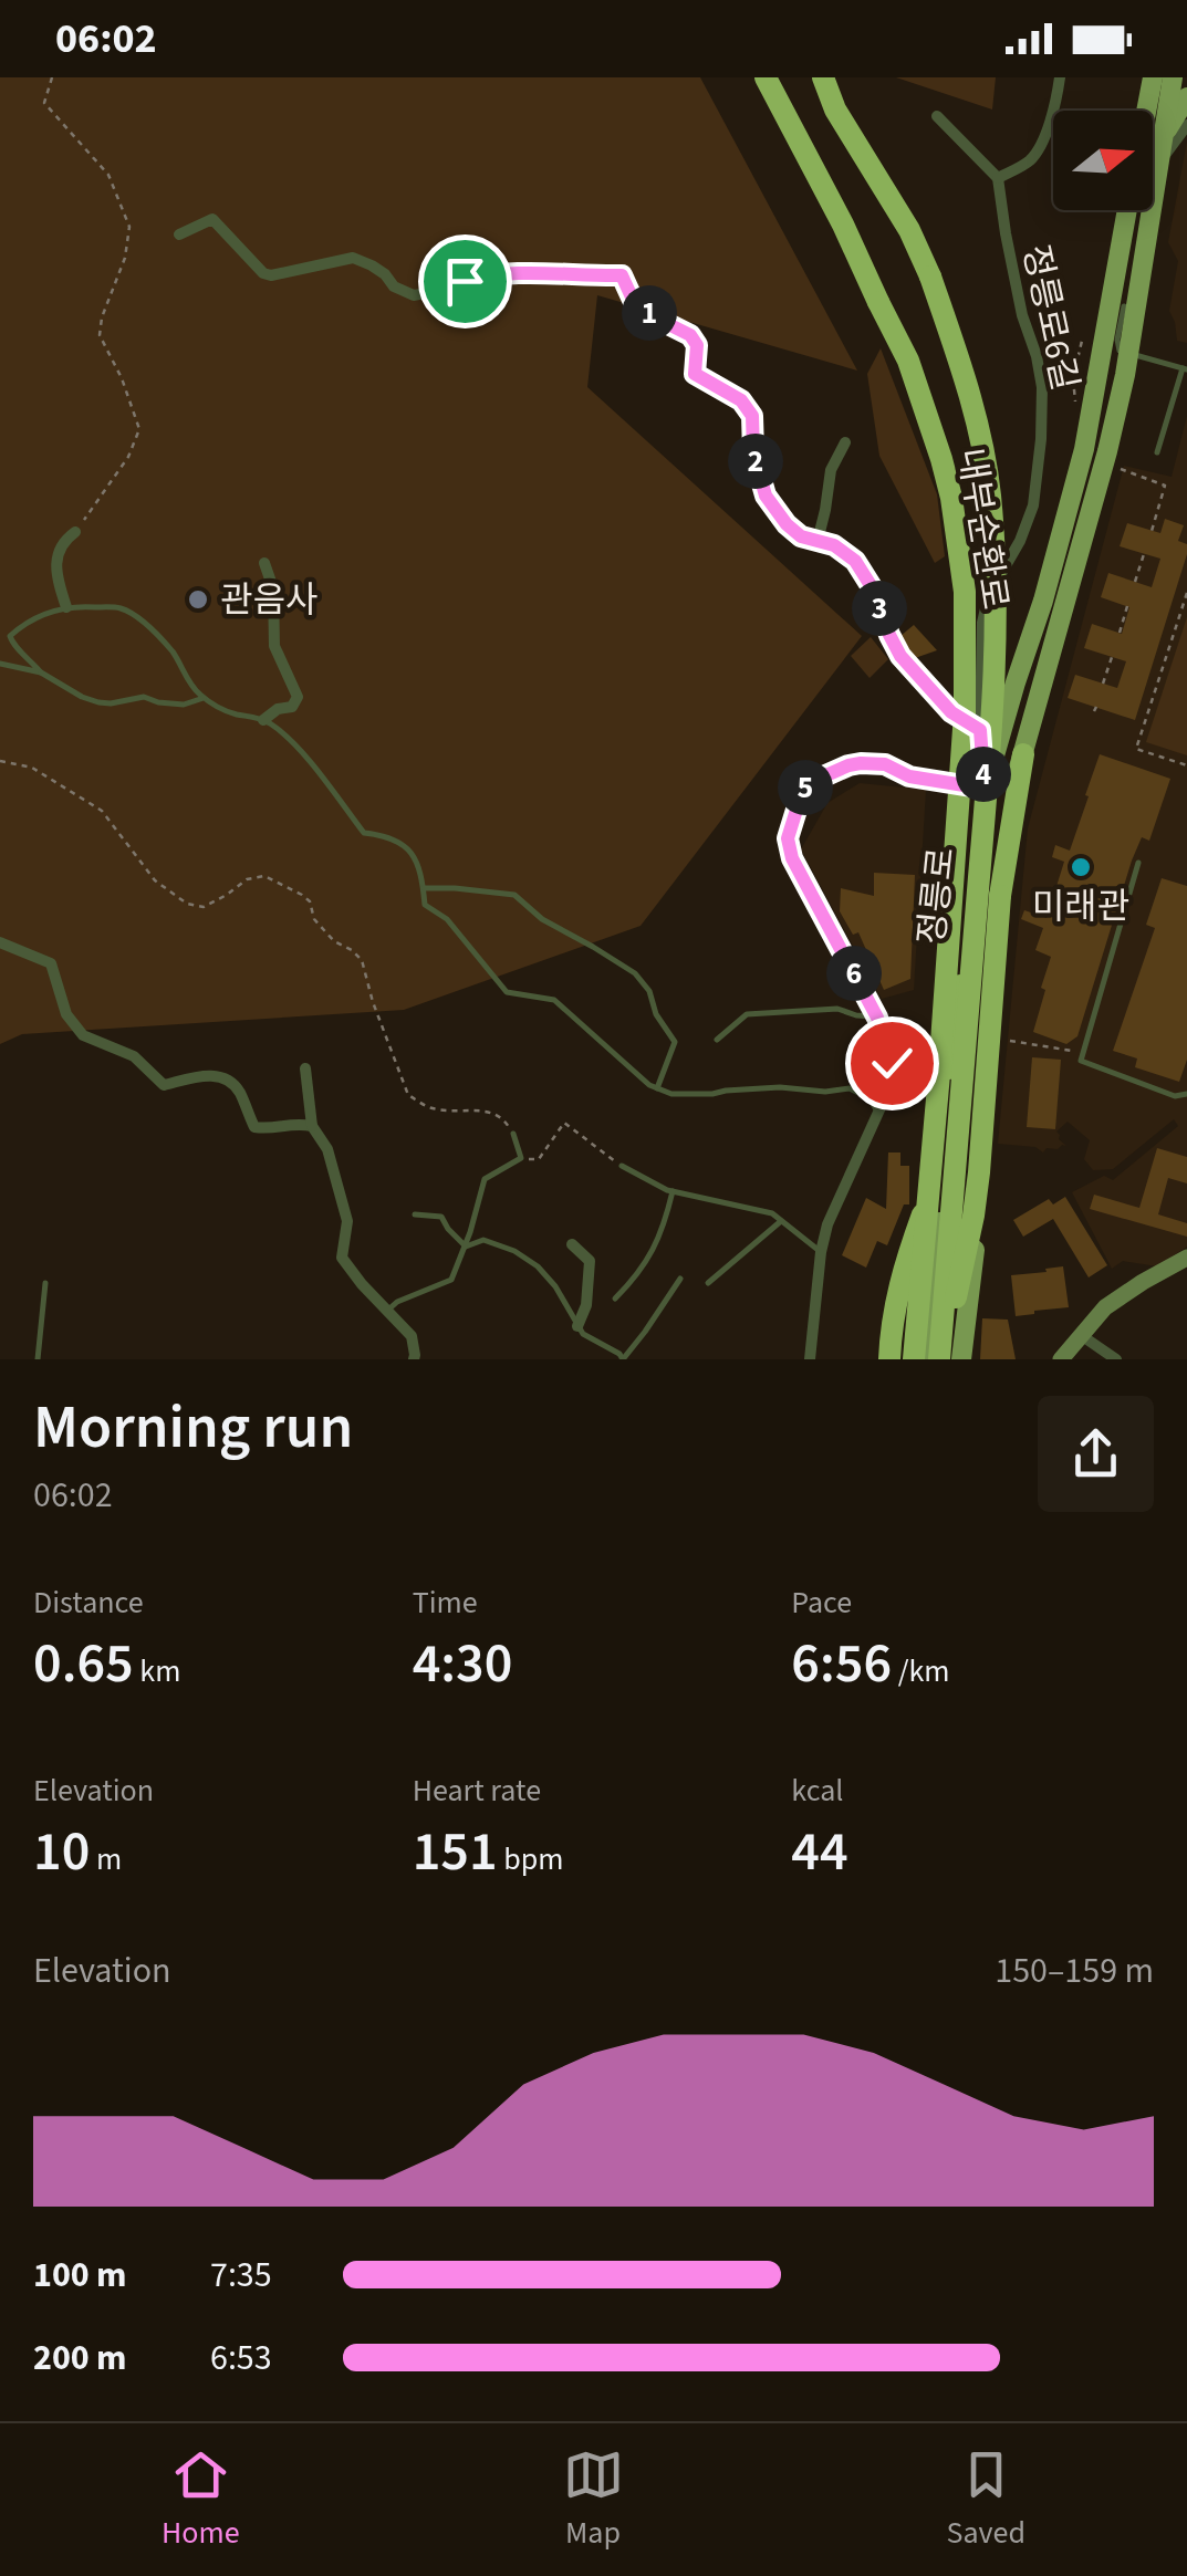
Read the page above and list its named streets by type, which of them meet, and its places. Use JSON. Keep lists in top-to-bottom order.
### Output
{
  "streets": {
    "highway": ["내부순환로"],
    "main road": ["정릉로"],
    "street": ["정릉로6길"]
  },
  "crossings": [
    ["정릉로6길", "정릉로"]
  ],
  "places": ["관음사", "미래관"],
  "north": "right",
  "page": {
    "status": "06:02",
    "pins": [
      "1",
      "2",
      "3",
      "4",
      "5",
      "6"
    ],
    "heading": ["Morning run", "06:02"],
    "stats": [
      ["Distance", "0.65 km"],
      ["Time", "4:30"],
      ["Pace", "6:56 /km"],
      ["Elevation", "10 m"],
      ["Heart rate", "151 bpm"],
      ["kcal", "44"]
    ],
    "chart": ["Elevation", "150–159 m"],
    "list": [
      {
        "name": "100 m",
        "note": "7:35"
      },
      {
        "name": "200 m",
        "note": "6:53"
      }
    ],
    "tabs": ["Home", "Map", "Saved"]
  }
}
